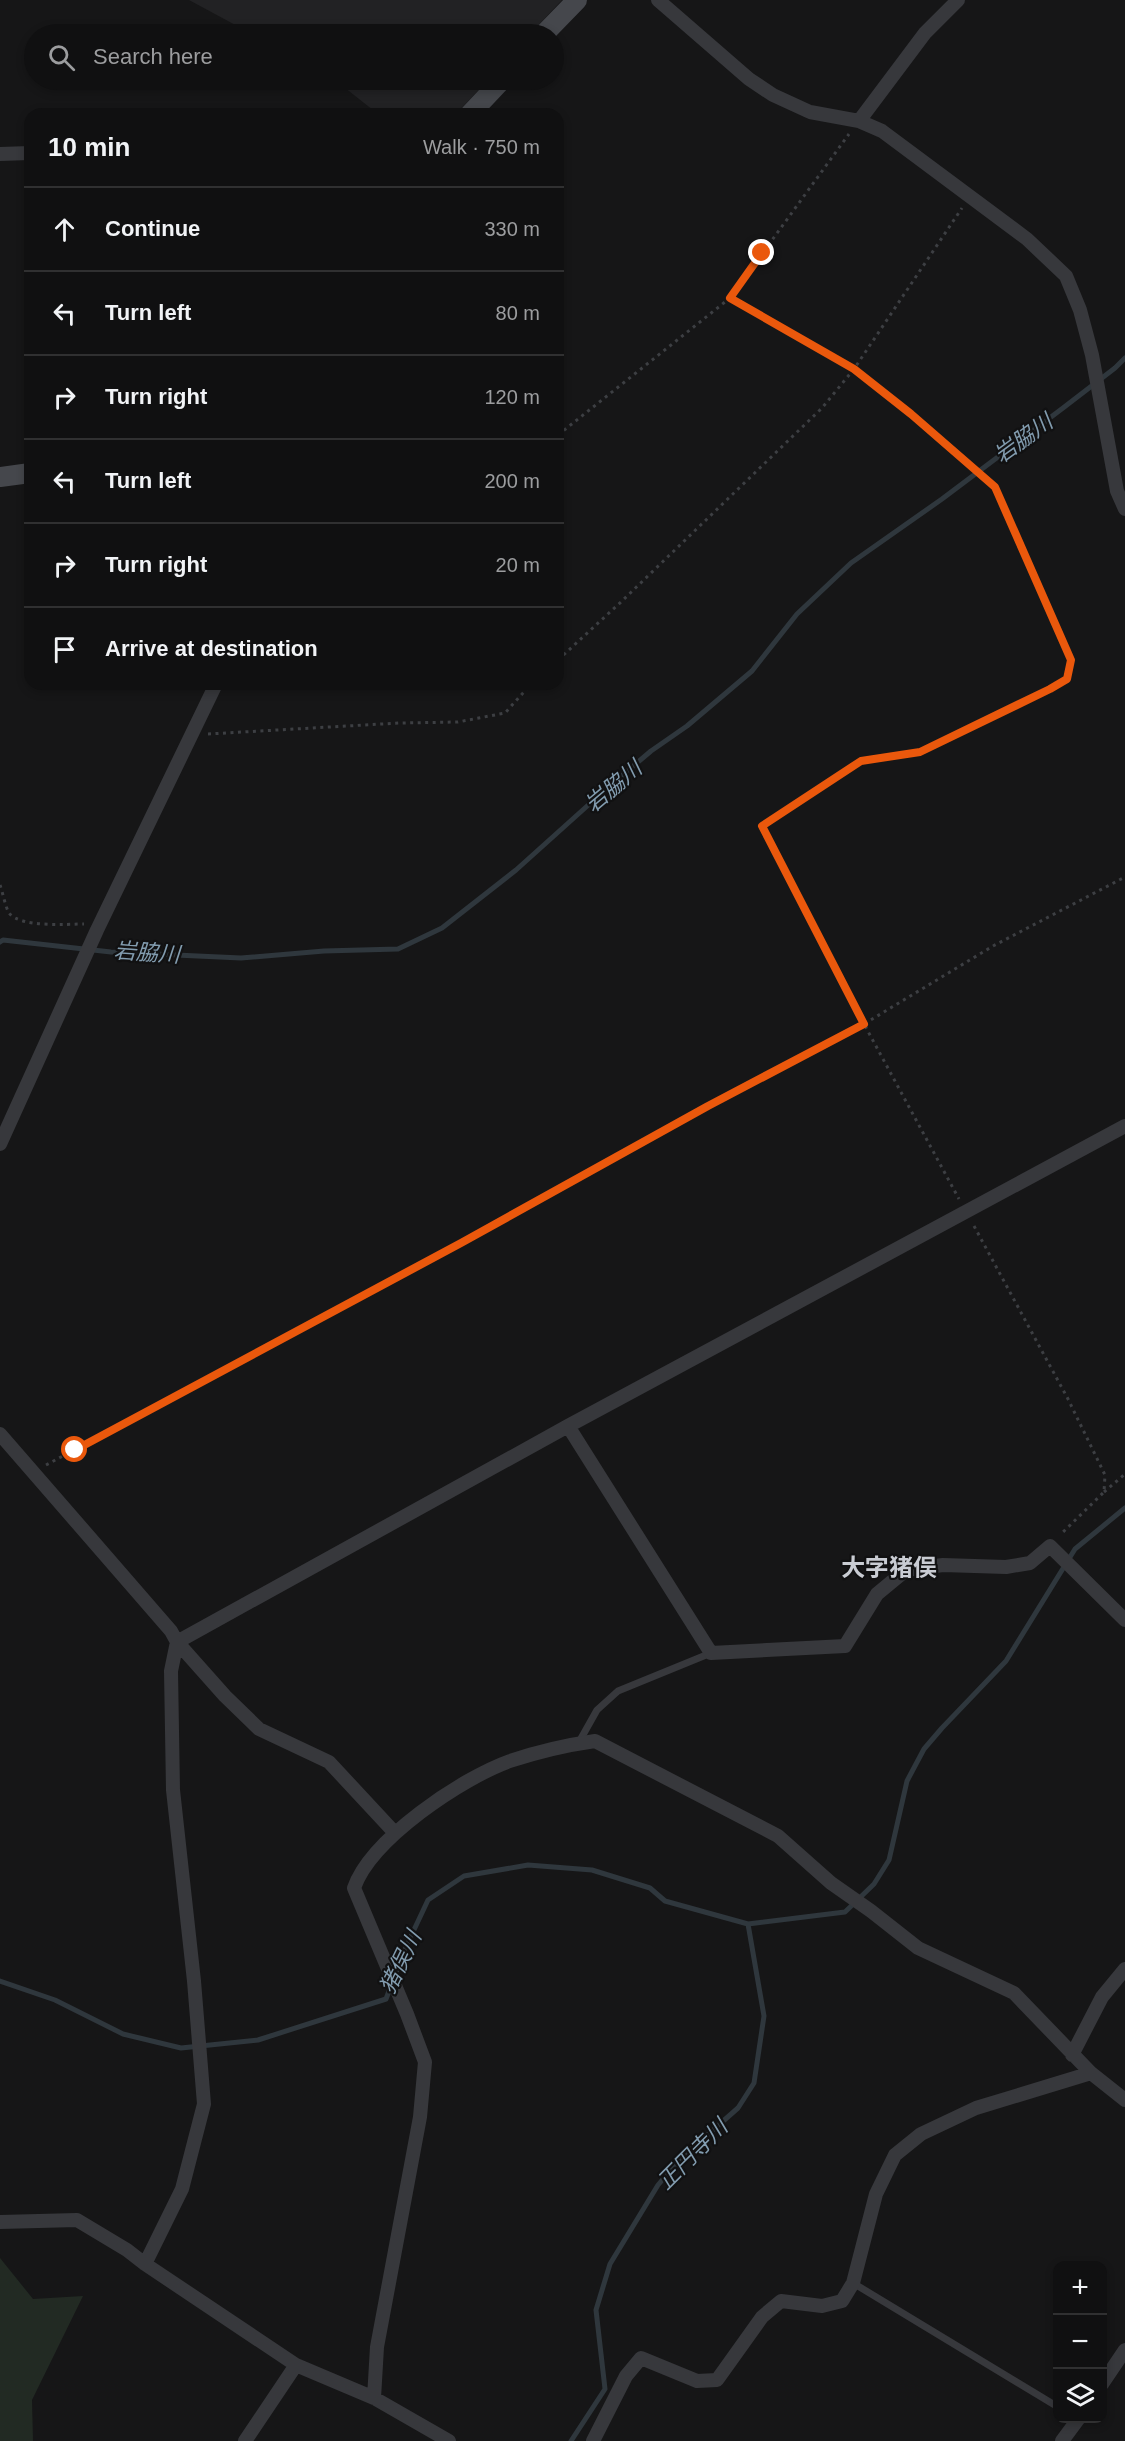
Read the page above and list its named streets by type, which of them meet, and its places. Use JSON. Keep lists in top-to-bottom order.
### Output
{
  "districts": ["大字猪俣"],
  "water": ["岩脇川", "猪俣川", "正円寺川"],
  "page": {
    "search": "Search here",
    "heading": ["10 min", "Walk · 750 m"],
    "list": [
      ["Continue", "330 m"],
      ["Turn left", "80 m"],
      ["Turn right", "120 m"],
      ["Turn left", "200 m"],
      ["Turn right", "20 m"],
      "Arrive at destination"
    ],
    "map_buttons": ["+", "−"]
  }
}
